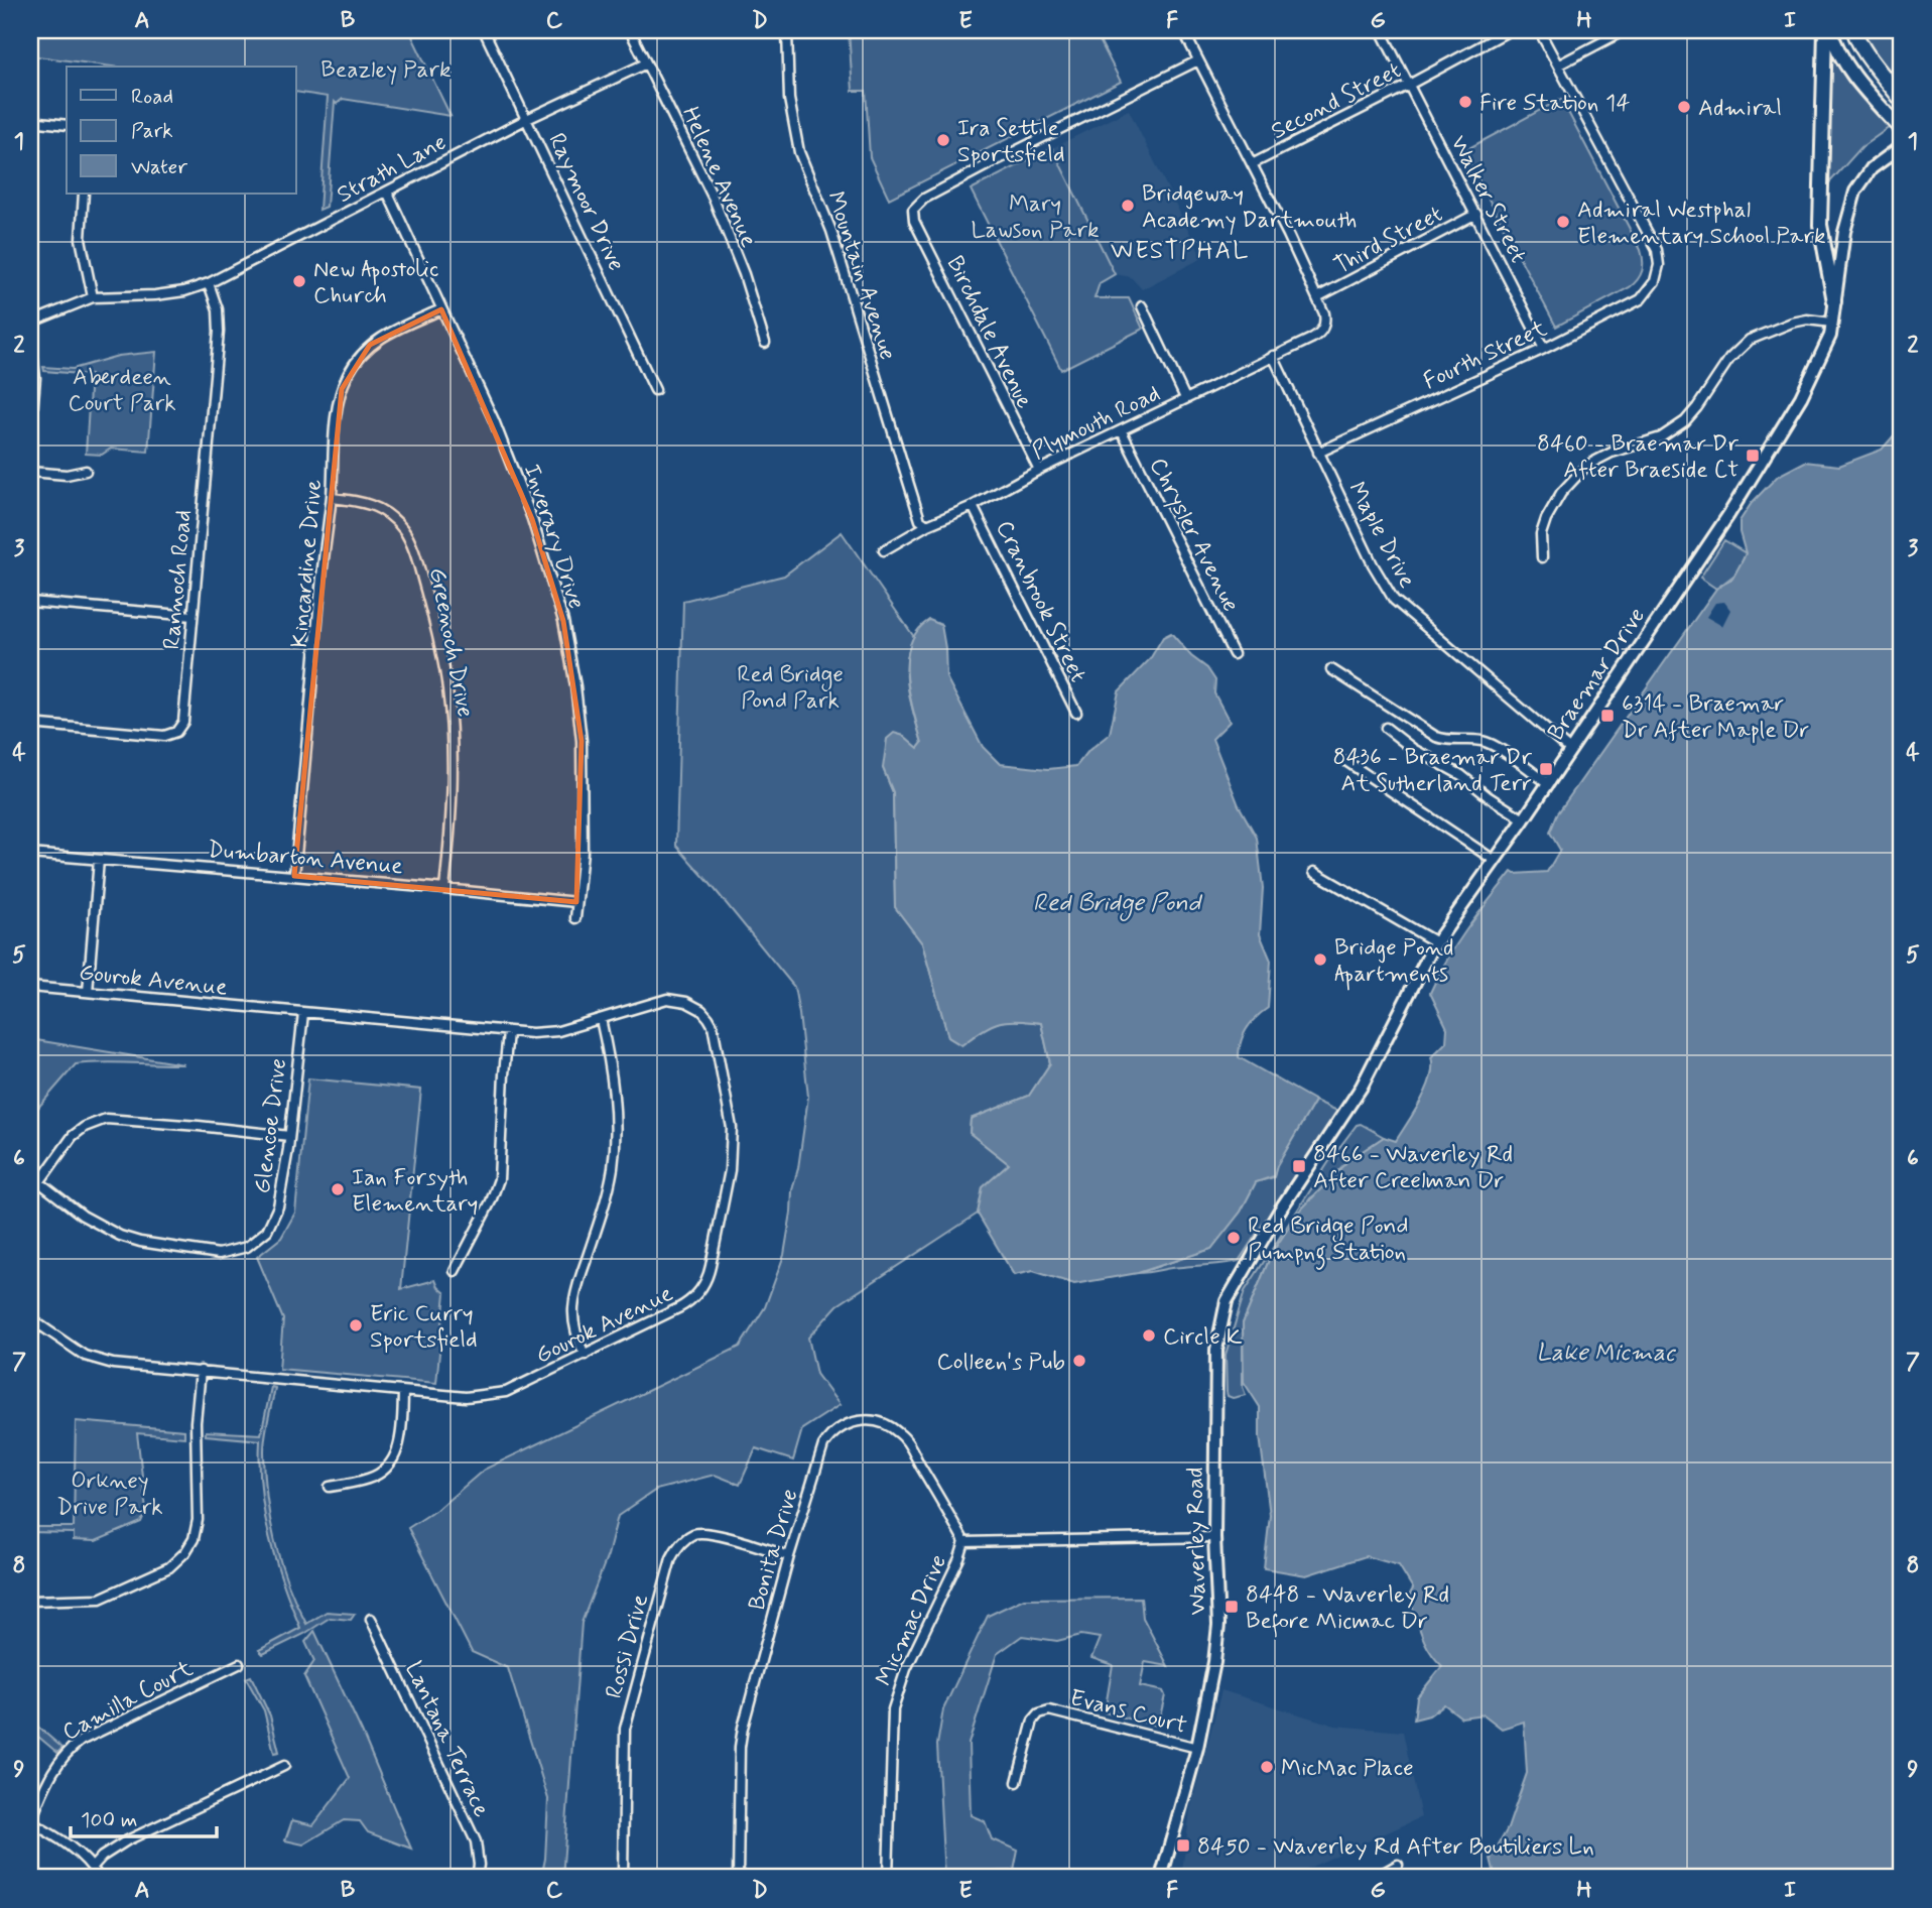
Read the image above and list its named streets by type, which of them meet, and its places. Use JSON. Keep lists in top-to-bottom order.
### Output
{
  "streets": {
    "main road": ["Braemar Drive", "Waverley Road"],
    "street": [
      "Second Street",
      "Strath Lane",
      "Helene Avenue",
      "Walker Street",
      "Raymoor Drive",
      "Third Street",
      "Mountain Avenue",
      "Birchdale Avenue",
      "Fourth Street",
      "Plymouth Road",
      "Chrysler Avenue",
      "Maple Drive",
      "Inverary Drive",
      "Kincardine Drive",
      "Rannoch Road",
      "Cranbrook Street",
      "Greenoch Drive",
      "Dumbarton Avenue",
      "Gourok Avenue",
      "Glencoe Drive",
      "Bonita Drive",
      "Micmac Drive",
      "Rossi Drive",
      "Camilla Court",
      "Evans Court",
      "Lantana Terrace"
    ]
  },
  "crossings": [
    ["Second Street", "Walker Street"],
    ["Strath Lane", "Helene Avenue"],
    ["Strath Lane", "Raymoor Drive"],
    ["Strath Lane", "Inverary Drive"],
    ["Strath Lane", "Rannoch Road"],
    ["Walker Street", "Third Street"],
    ["Walker Street", "Fourth Street"],
    ["Third Street", "Plymouth Road"],
    ["Mountain Avenue", "Plymouth Road"],
    ["Birchdale Avenue", "Plymouth Road"],
    ["Fourth Street", "Maple Drive"],
    ["Plymouth Road", "Chrysler Avenue"],
    ["Plymouth Road", "Maple Drive"],
    ["Plymouth Road", "Cranbrook Street"],
    ["Maple Drive", "Braemar Drive"],
    ["Inverary Drive", "Kincardine Drive"],
    ["Inverary Drive", "Dumbarton Avenue"],
    ["Kincardine Drive", "Greenoch Drive"],
    ["Kincardine Drive", "Dumbarton Avenue"],
    ["Greenoch Drive", "Dumbarton Avenue"],
    ["Braemar Drive", "Waverley Road"],
    ["Gourok Avenue", "Glencoe Drive"],
    ["Waverley Road", "Micmac Drive"],
    ["Waverley Road", "Evans Court"],
    ["Bonita Drive", "Micmac Drive"],
    ["Bonita Drive", "Rossi Drive"]
  ],
  "districts": ["WESTPHAL"],
  "water": ["Red Bridge Pond", "Lake Micmac"],
  "parks": [
    "Beazley Park",
    "Mary Lawson Park",
    "Aberdeen Court Park",
    "Red Bridge Pond Park",
    "Orkney Drive Park"
  ],
  "places": {
    "other": [
      "Fire Station 14",
      "Admiral",
      "Ira Settle Sportsfield",
      "Bridgeway Academy Dartmouth",
      "Admiral Westphal Elementary School Park",
      "New Apostolic Church",
      "Bridge Pond Apartments",
      "Ian Forsyth Elementary",
      "Red Bridge Pond Pumpng Station",
      "Eric Curry Sportsfield",
      "Circle K",
      "Colleen's Pub",
      "MicMac Place"
    ],
    "transit": [
      "8460 - Braemar Dr After Braeside Ct",
      "6314 - Braemar Dr After Maple Dr",
      "8436 - Braemar Dr At Sutherland Terr",
      "8466 - Waverley Rd After Creelman Dr",
      "8448 - Waverley Rd Before Micmac Dr",
      "8450 - Waverley Rd After Boutiliers Ln"
    ]
  },
  "legend": ["Road", "Park", "Water"],
  "scale_bar": "100 m",
  "grid": {
    "columns": [
      "A",
      "B",
      "C",
      "D",
      "E",
      "F",
      "G",
      "H",
      "I"
    ],
    "rows": [
      "1",
      "2",
      "3",
      "4",
      "5",
      "6",
      "7",
      "8",
      "9"
    ]
  }
}
